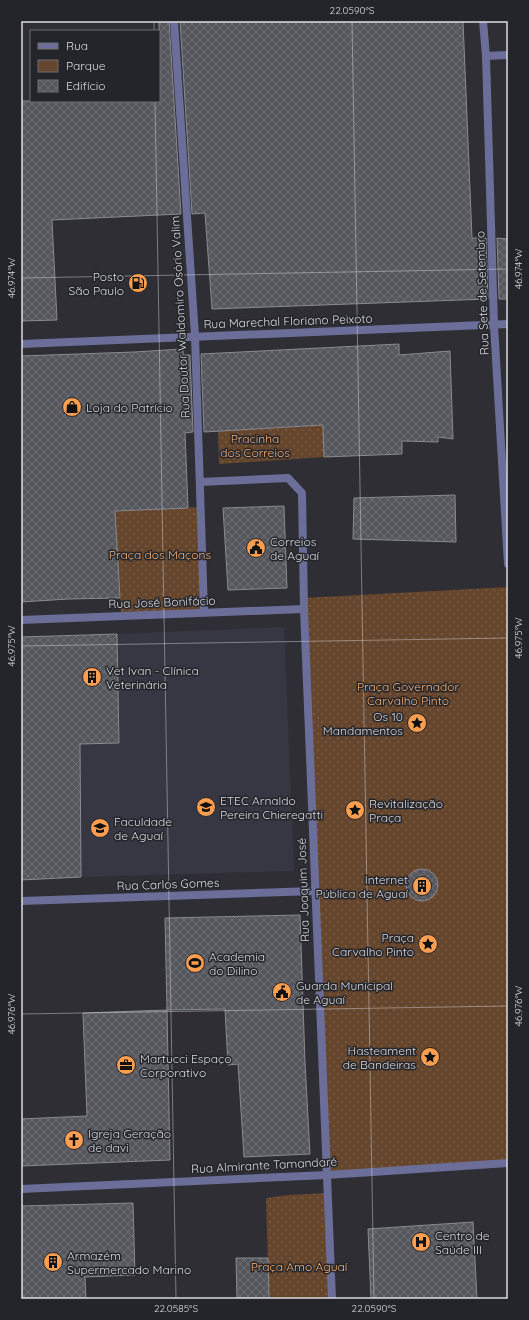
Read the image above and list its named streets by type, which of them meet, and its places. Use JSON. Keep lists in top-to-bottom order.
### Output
{
  "streets": {
    "street": [
      "Rua Sete de Setembro",
      "Rua Doutor Waldomiro Osório Valim",
      "Rua Marechal Floriano Peixoto",
      "Rua José Bonifácio",
      "Rua Carlos Gomes",
      "Rua Joaquim José",
      "Rua Almirante Tamandaré"
    ]
  },
  "crossings": [
    ["Rua Sete de Setembro", "Rua Marechal Floriano Peixoto"],
    ["Rua Doutor Waldomiro Osório Valim", "Rua Marechal Floriano Peixoto"],
    ["Rua Doutor Waldomiro Osório Valim", "Rua José Bonifácio"],
    ["Rua Doutor Waldomiro Osório Valim", "Rua Joaquim José"],
    ["Rua José Bonifácio", "Rua Joaquim José"],
    ["Rua Carlos Gomes", "Rua Joaquim José"],
    ["Rua Joaquim José", "Rua Almirante Tamandaré"]
  ],
  "parks": [
    "Pracinha dos Correios",
    "Praça dos Maçons",
    "Praça Governador Carvalho Pinto",
    "Praça Amo Aguaí"
  ],
  "places": {
    "fuel station": ["Posto São Paulo"],
    "shop": ["Loja do Patrício"],
    "public building": ["Correios de Aguaí", "Guarda Municipal de Aguaí"],
    "building": ["Vet Ivan - Clínica Veterinária", "Internet Pública de Aguaí", "Armazém Supermercado Marino"],
    "place": [
      "Os 10 Mandamentos",
      "Revitalização Praça",
      "Praça Carvalho Pinto",
      "Hasteament de Bandeiras"
    ],
    "school or university": ["ETEC Arnaldo Pereira Chieregatti", "Faculdade de Aguaí"],
    "sports": ["Academia do Dilino"],
    "office": ["Martucci Espaço Corporativo"],
    "church": ["Igreja Geração de davi"],
    "hospital": ["Centro de Saúde III"]
  },
  "legend": ["Rua", "Parque", "Edifício"],
  "coordinates": [
    "22.0590°S",
    "46.974°W",
    "46.975°W",
    "46.976°W",
    "22.0585°S"
  ]
}
